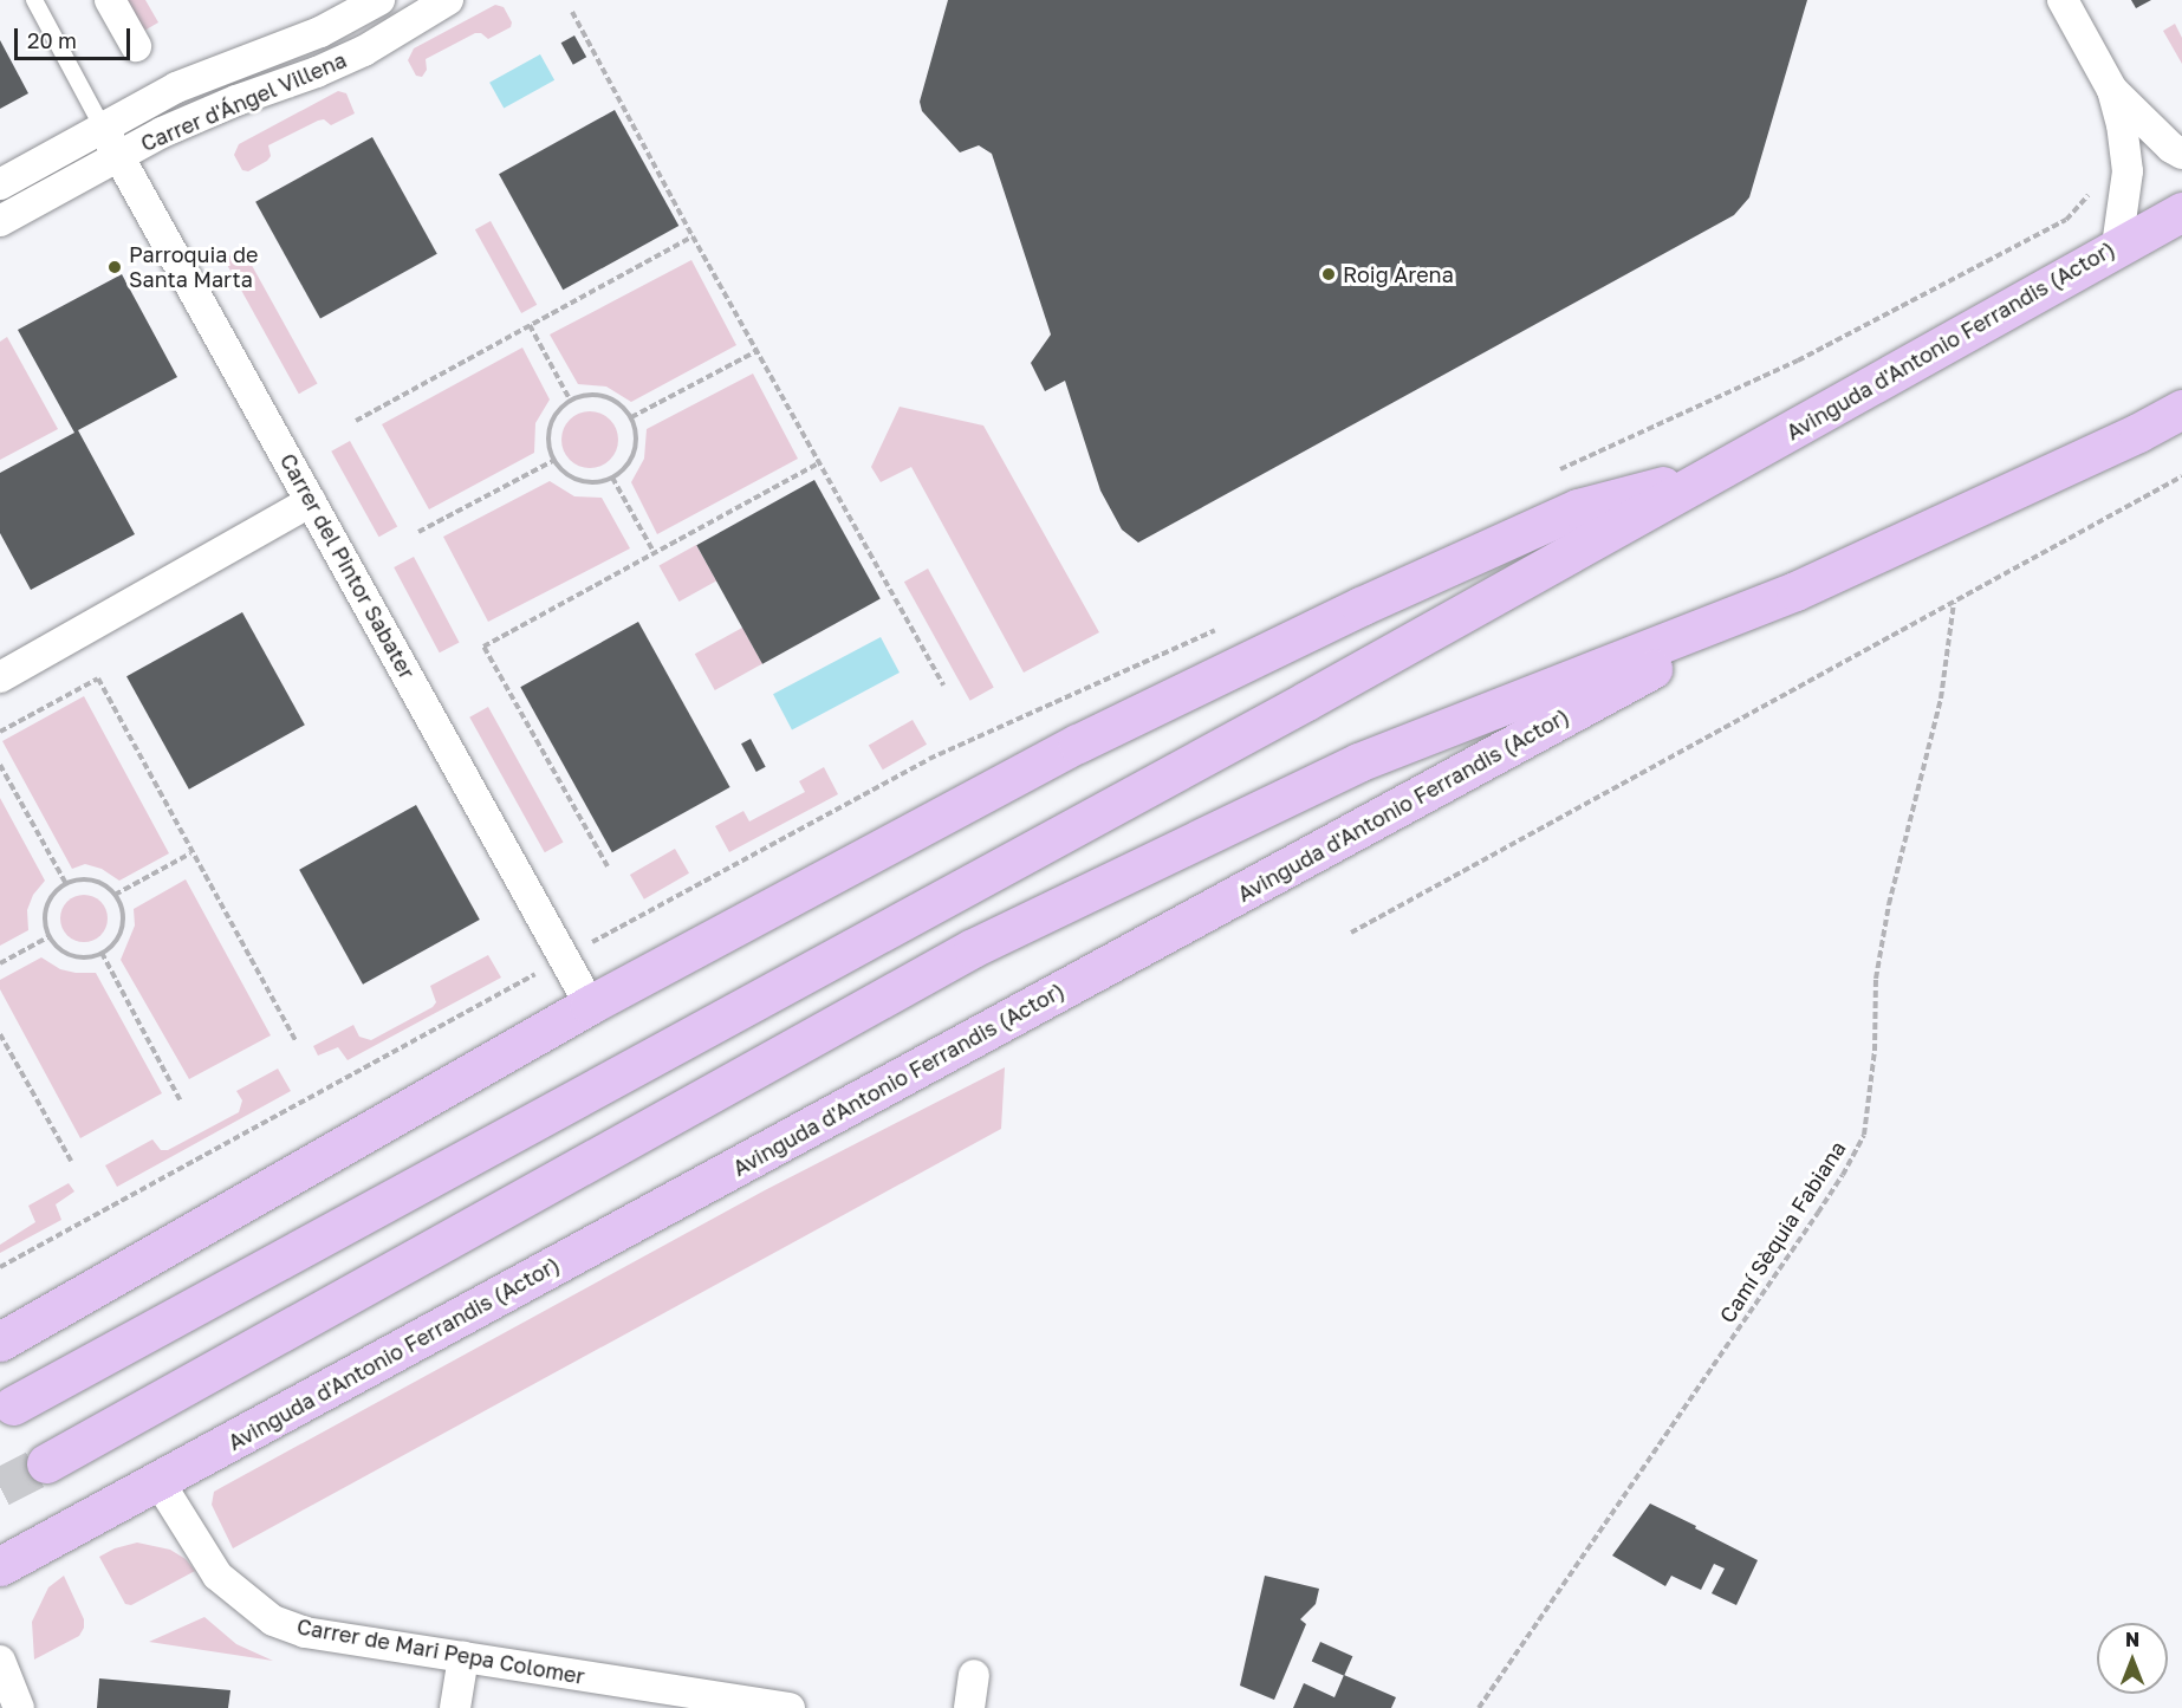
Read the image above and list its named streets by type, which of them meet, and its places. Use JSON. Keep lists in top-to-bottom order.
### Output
{
  "streets": {
    "main road": ["Avinguda d'Antonio Ferrandis (Actor)"],
    "street": ["Carrer d'Ángel Villena", "Carrer del Pintor Sabater", "Carrer de Mari Pepa Colomer"],
    "path": ["Camí Sèquia Fabiana"]
  },
  "crossings": [
    ["Carrer d'Ángel Villena", "Carrer del Pintor Sabater"],
    ["Avinguda d'Antonio Ferrandis (Actor)", "Carrer del Pintor Sabater"],
    ["Avinguda d'Antonio Ferrandis (Actor)", "Carrer de Mari Pepa Colomer"]
  ],
  "places": ["Parroquia de Santa Marta", "Roig Arena"],
  "scale_bar": "20 m",
  "north": "top"
}
